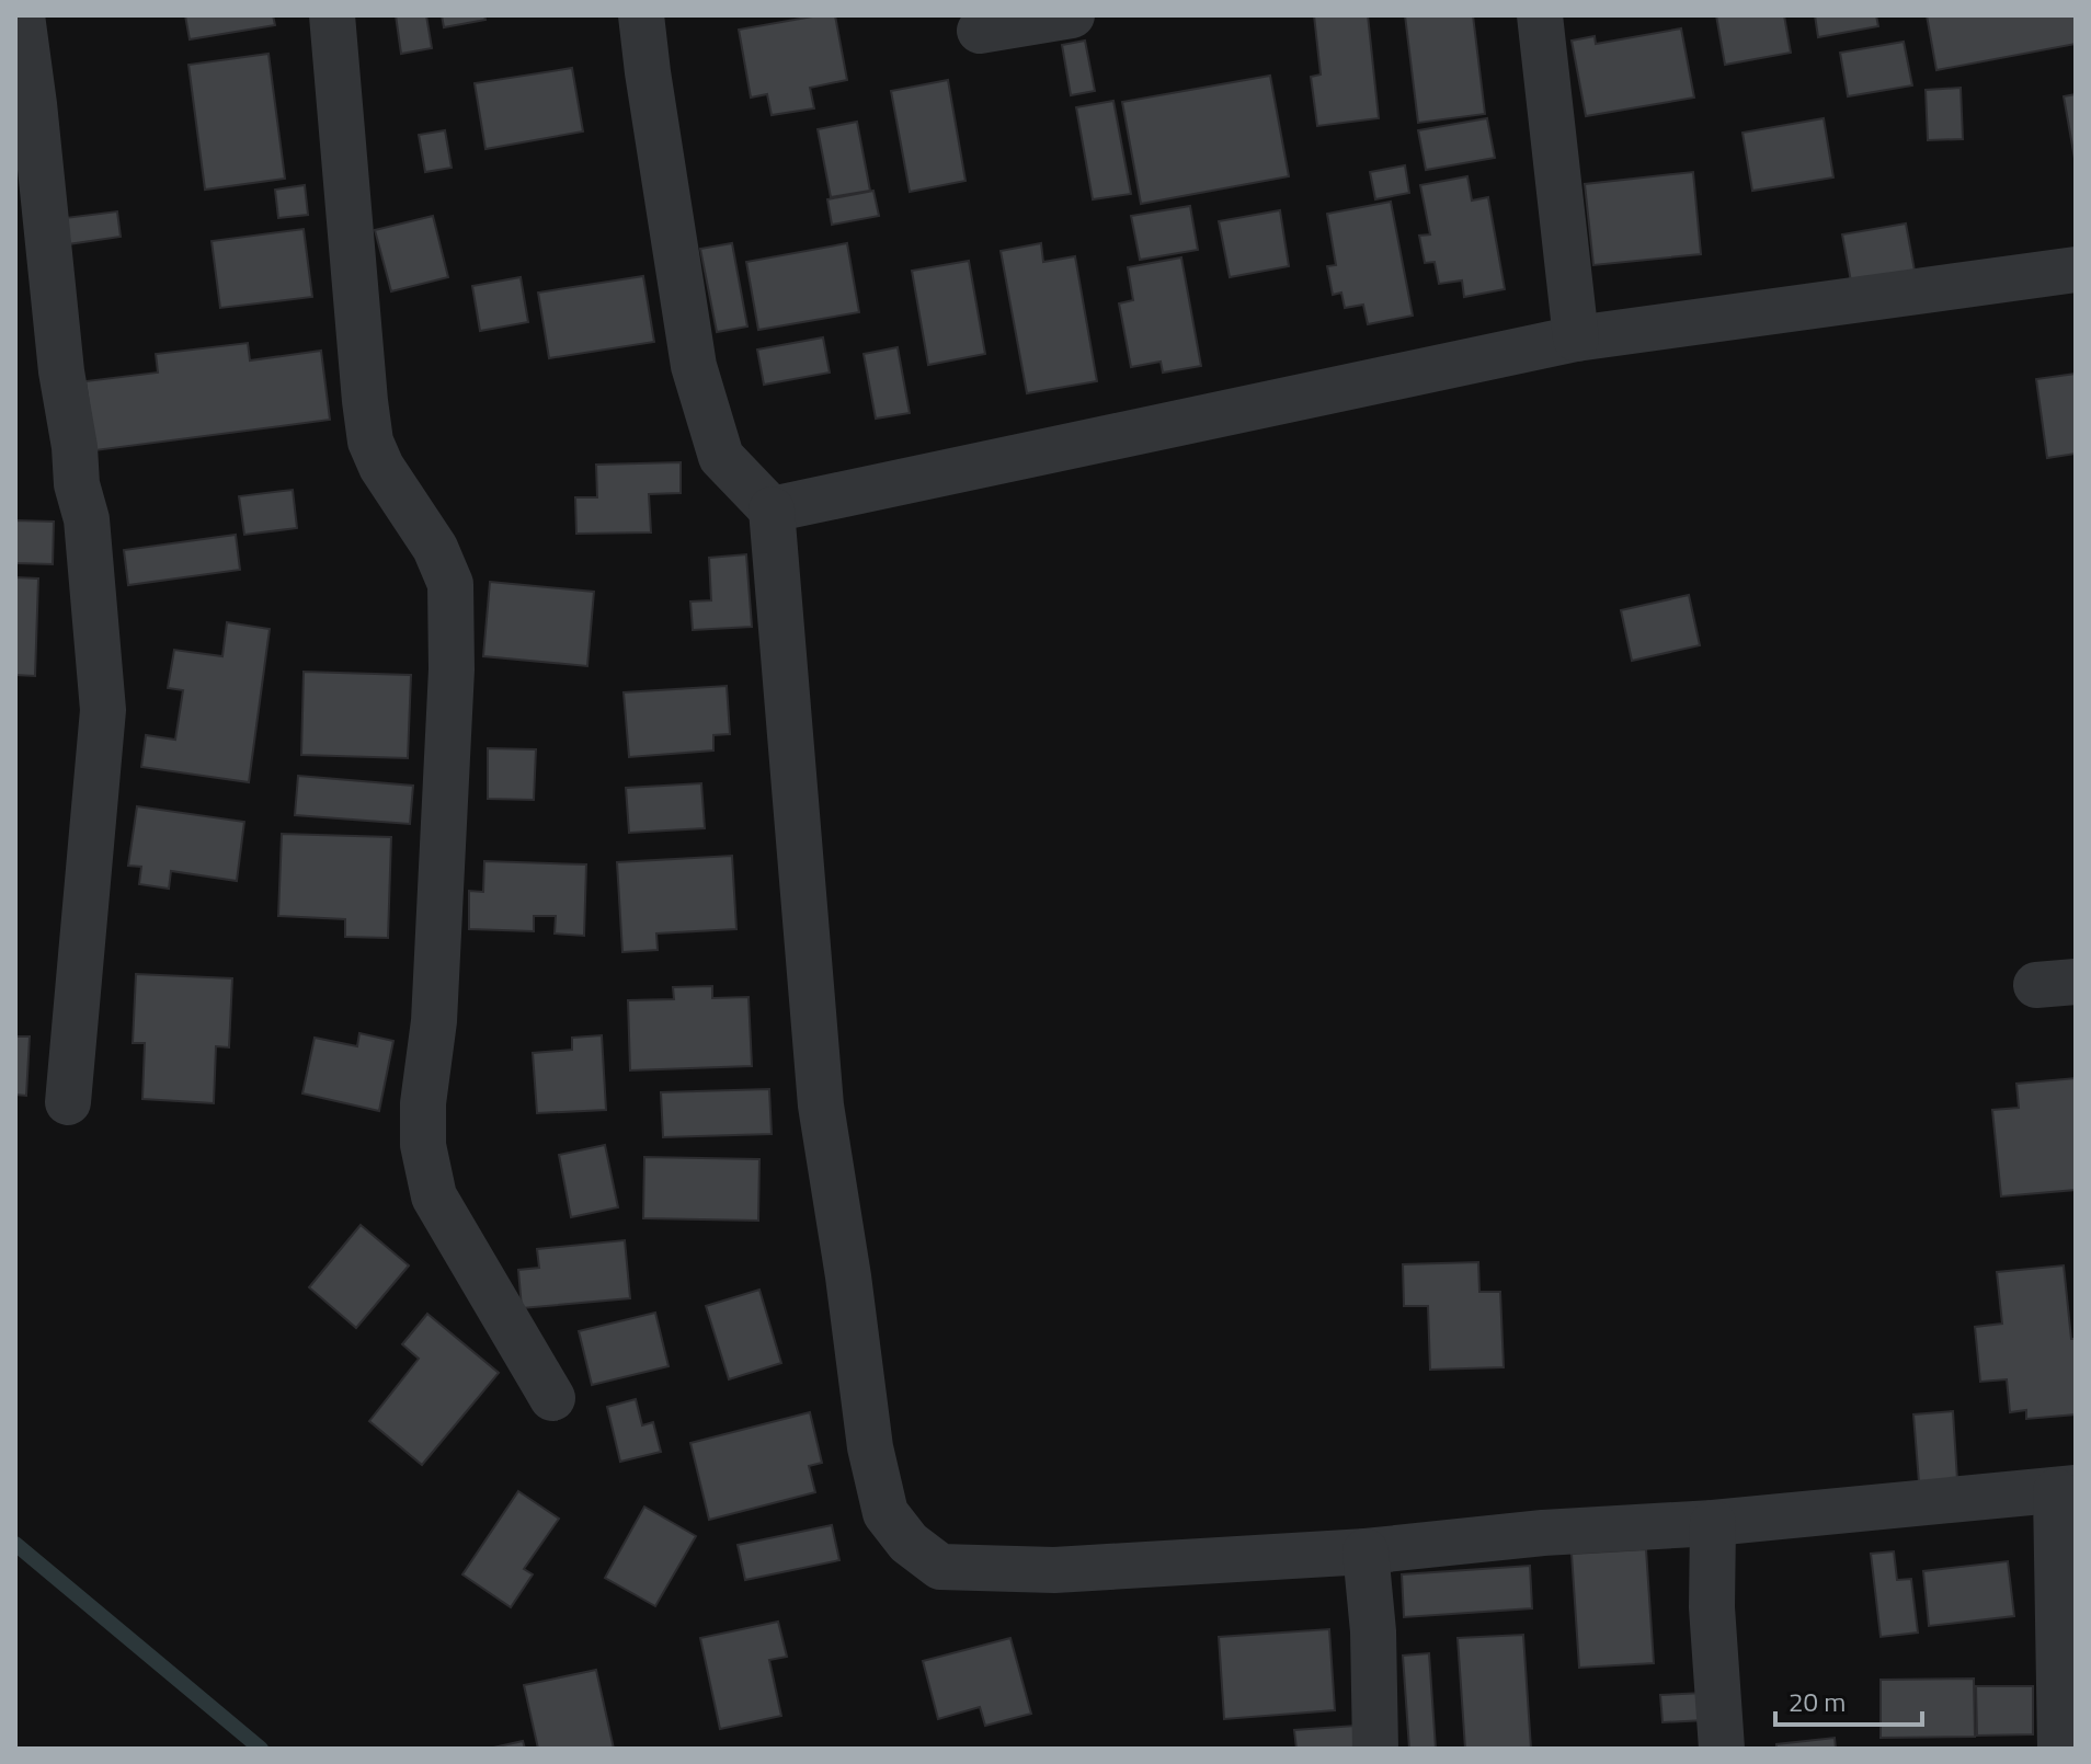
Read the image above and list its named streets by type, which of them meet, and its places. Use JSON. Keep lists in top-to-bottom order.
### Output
{
  "scale_bar": "20 m"
}
